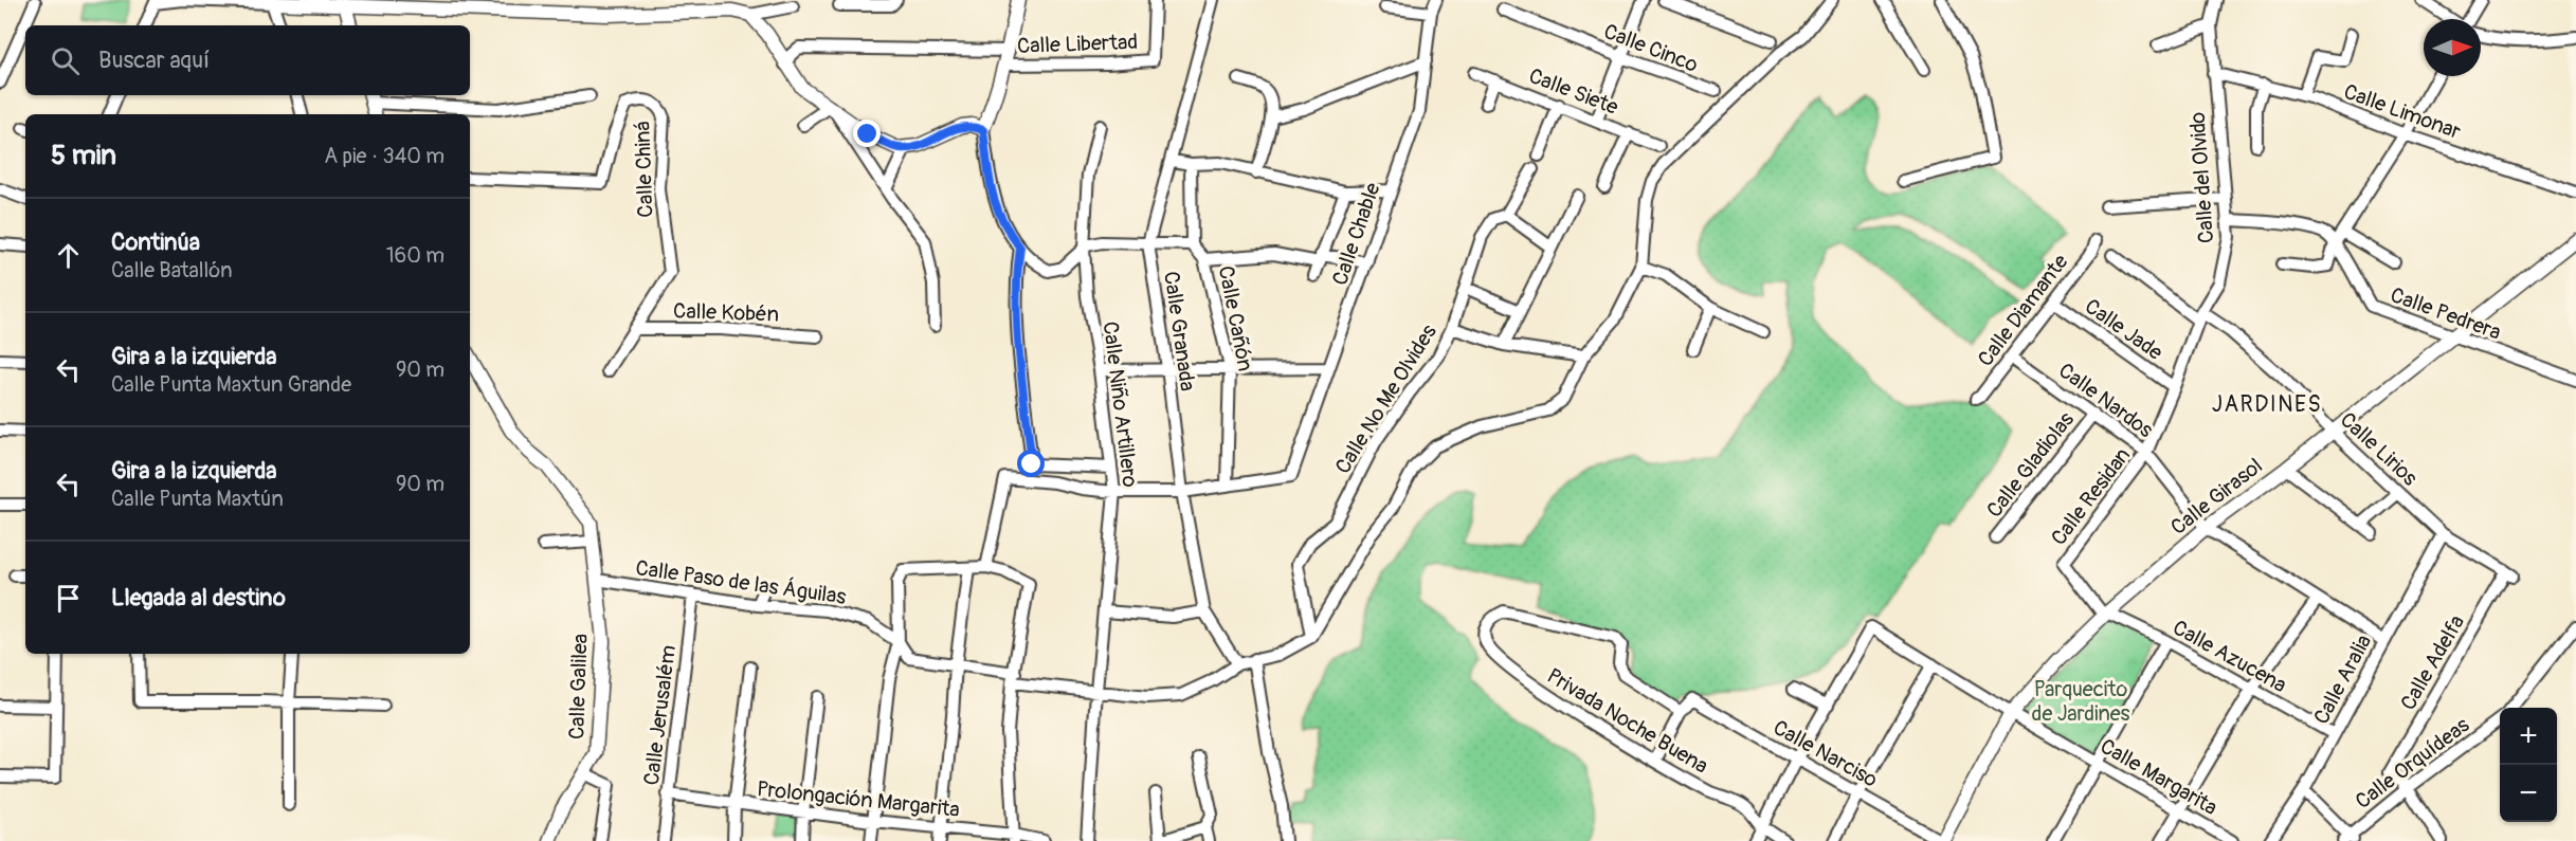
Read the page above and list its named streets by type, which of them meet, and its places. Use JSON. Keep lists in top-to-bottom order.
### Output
{
  "streets": {
    "street": [
      "Calle Libertad",
      "Calle Cinco",
      "Calle Siete",
      "Calle Limonar",
      "Calle Chiná",
      "Calle del Olvido",
      "Calle Chable",
      "Calle Diamante",
      "Calle Kobén",
      "Calle Pedrera",
      "Calle Cañón",
      "Calle Jade",
      "Calle Granada",
      "Calle No Me Olvides",
      "Calle Nardos",
      "Calle Niño Artillero",
      "Calle Lirios",
      "Calle Gladiolas",
      "Calle Residan",
      "Calle Girasol",
      "Calle Paso de las Águilas",
      "Calle Azucena",
      "Calle Adelfa",
      "Calle Aralia",
      "Calle Galilea",
      "Calle Jerusalém",
      "Privada Noche Buena",
      "Calle Narciso",
      "Calle Orquídeas",
      "Calle Margarita",
      "Prolongación Margarita"
    ]
  },
  "crossings": [
    ["Calle Limonar", "Calle del Olvido"],
    ["Calle Chiná", "Calle Kobén"],
    ["Calle del Olvido", "Calle Jade"],
    ["Calle del Olvido", "Calle Nardos"],
    ["Calle del Olvido", "Calle Lirios"],
    ["Calle del Olvido", "Calle Residan"],
    ["Calle Chable", "Calle Cañón"],
    ["Calle Diamante", "Calle Jade"],
    ["Calle Diamante", "Calle Nardos"],
    ["Calle Pedrera", "Calle Girasol"],
    ["Calle Granada", "Calle Paso de las Águilas"],
    ["Calle No Me Olvides", "Calle Paso de las Águilas"],
    ["Calle Nardos", "Calle Gladiolas"],
    ["Calle Nardos", "Calle Residan"],
    ["Calle Nardos", "Calle Girasol"],
    ["Calle Nardos", "Calle Aralia"],
    ["Calle Niño Artillero", "Calle Paso de las Águilas"],
    ["Calle Lirios", "Calle Girasol"],
    ["Calle Lirios", "Calle Adelfa"],
    ["Calle Lirios", "Calle Aralia"],
    ["Calle Residan", "Calle Azucena"],
    ["Calle Girasol", "Calle Azucena"],
    ["Calle Girasol", "Calle Narciso"],
    ["Calle Girasol", "Calle Margarita"],
    ["Calle Paso de las Águilas", "Calle Galilea"],
    ["Calle Paso de las Águilas", "Calle Jerusalém"],
    ["Calle Azucena", "Calle Aralia"],
    ["Calle Adelfa", "Calle Orquídeas"],
    ["Calle Jerusalém", "Prolongación Margarita"],
    ["Privada Noche Buena", "Calle Narciso"]
  ],
  "districts": ["JARDINES"],
  "parks": ["Parquecito de Jardines"],
  "north": "right",
  "page": {
    "search": "Buscar aquí",
    "heading": ["5 min", "A pie · 340 m"],
    "list": [
      ["Continúa", "Calle Batallón", "160 m"],
      ["Gira a la izquierda", "Calle Punta Maxtun Grande", "90 m"],
      ["Gira a la izquierda", "Calle Punta Maxtún", "90 m"],
      "Llegada al destino"
    ],
    "map_buttons": ["+", "−"]
  }
}
